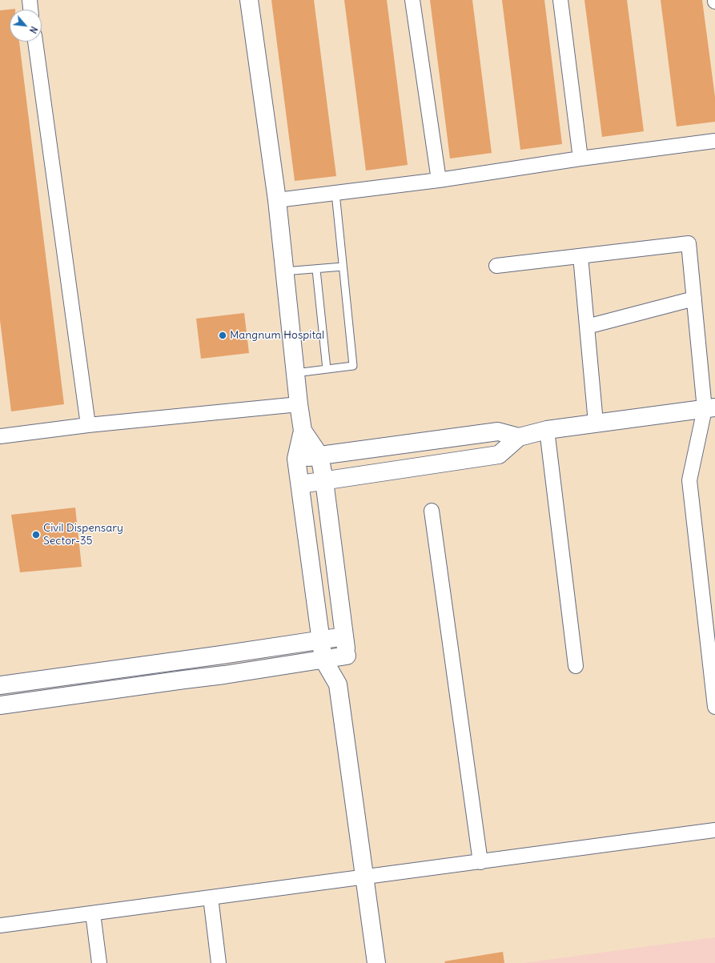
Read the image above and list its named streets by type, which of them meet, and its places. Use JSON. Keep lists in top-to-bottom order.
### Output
{
  "places": ["Mangnum Hospital", "Civil Dispensary Sector-35"],
  "north": "bottom right"
}
